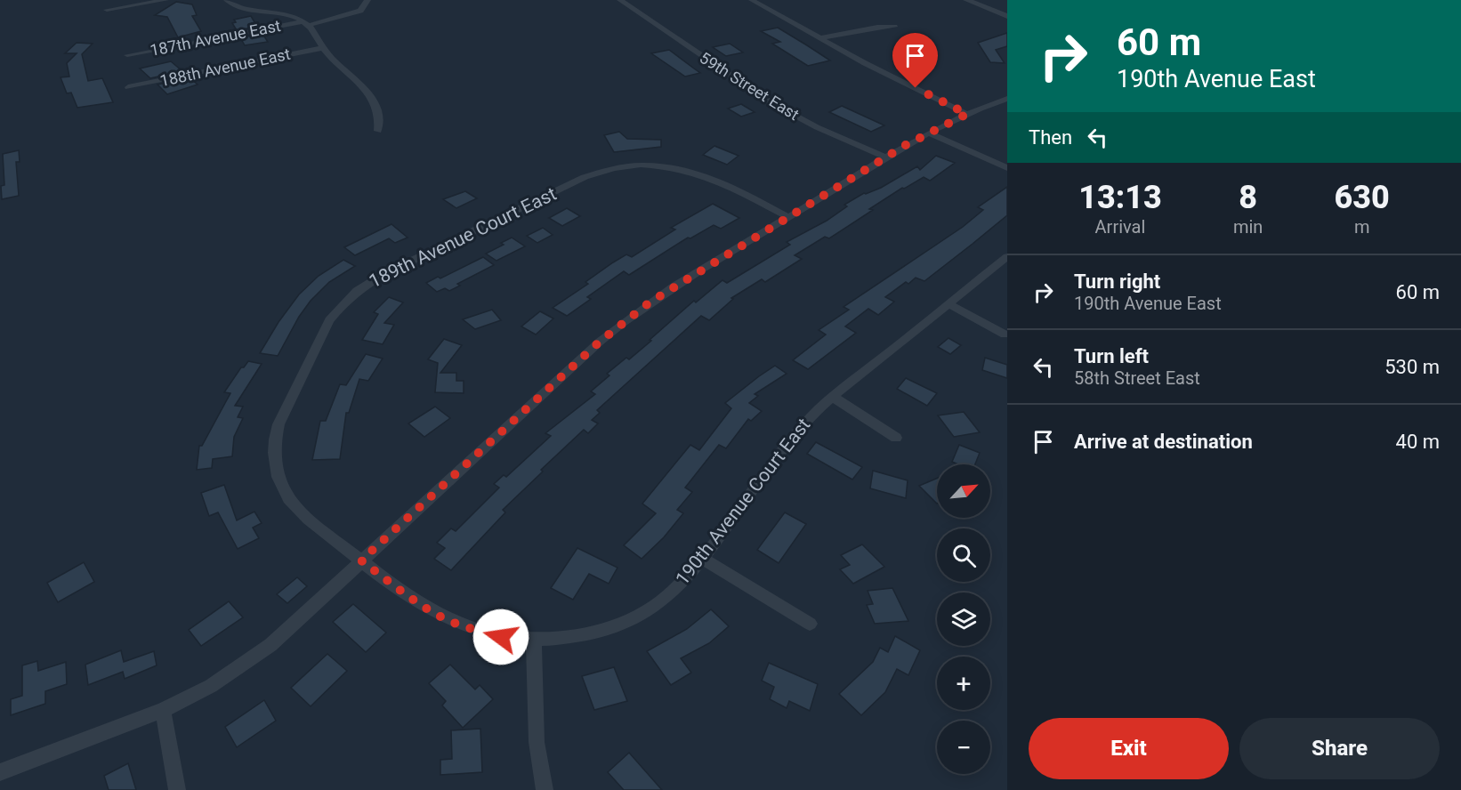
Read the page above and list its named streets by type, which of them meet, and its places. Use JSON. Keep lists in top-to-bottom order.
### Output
{
  "streets": {
    "street": [
      "187th Avenue East",
      "188th Avenue East",
      "59th Street East",
      "189th Avenue Court East",
      "190th Avenue Court East"
    ]
  },
  "crossings": [
    ["189th Avenue Court East", "190th Avenue Court East"]
  ],
  "north": "top right",
  "page": {
    "turn": ["60 m", "190th Avenue East"],
    "then": "Then",
    "eta": [
      "13:13",
      "Arrival",
      "8",
      "min",
      "630",
      "m"
    ],
    "list": [
      {
        "name": "Turn right",
        "note": "190th Avenue East",
        "value": "60 m"
      },
      {
        "name": "Turn left",
        "note": "58th Street East",
        "value": "530 m"
      },
      {
        "name": "Arrive at destination",
        "value": "40 m"
      }
    ],
    "map_buttons": ["+", "−"],
    "buttons": ["Exit", "Share"]
  }
}
